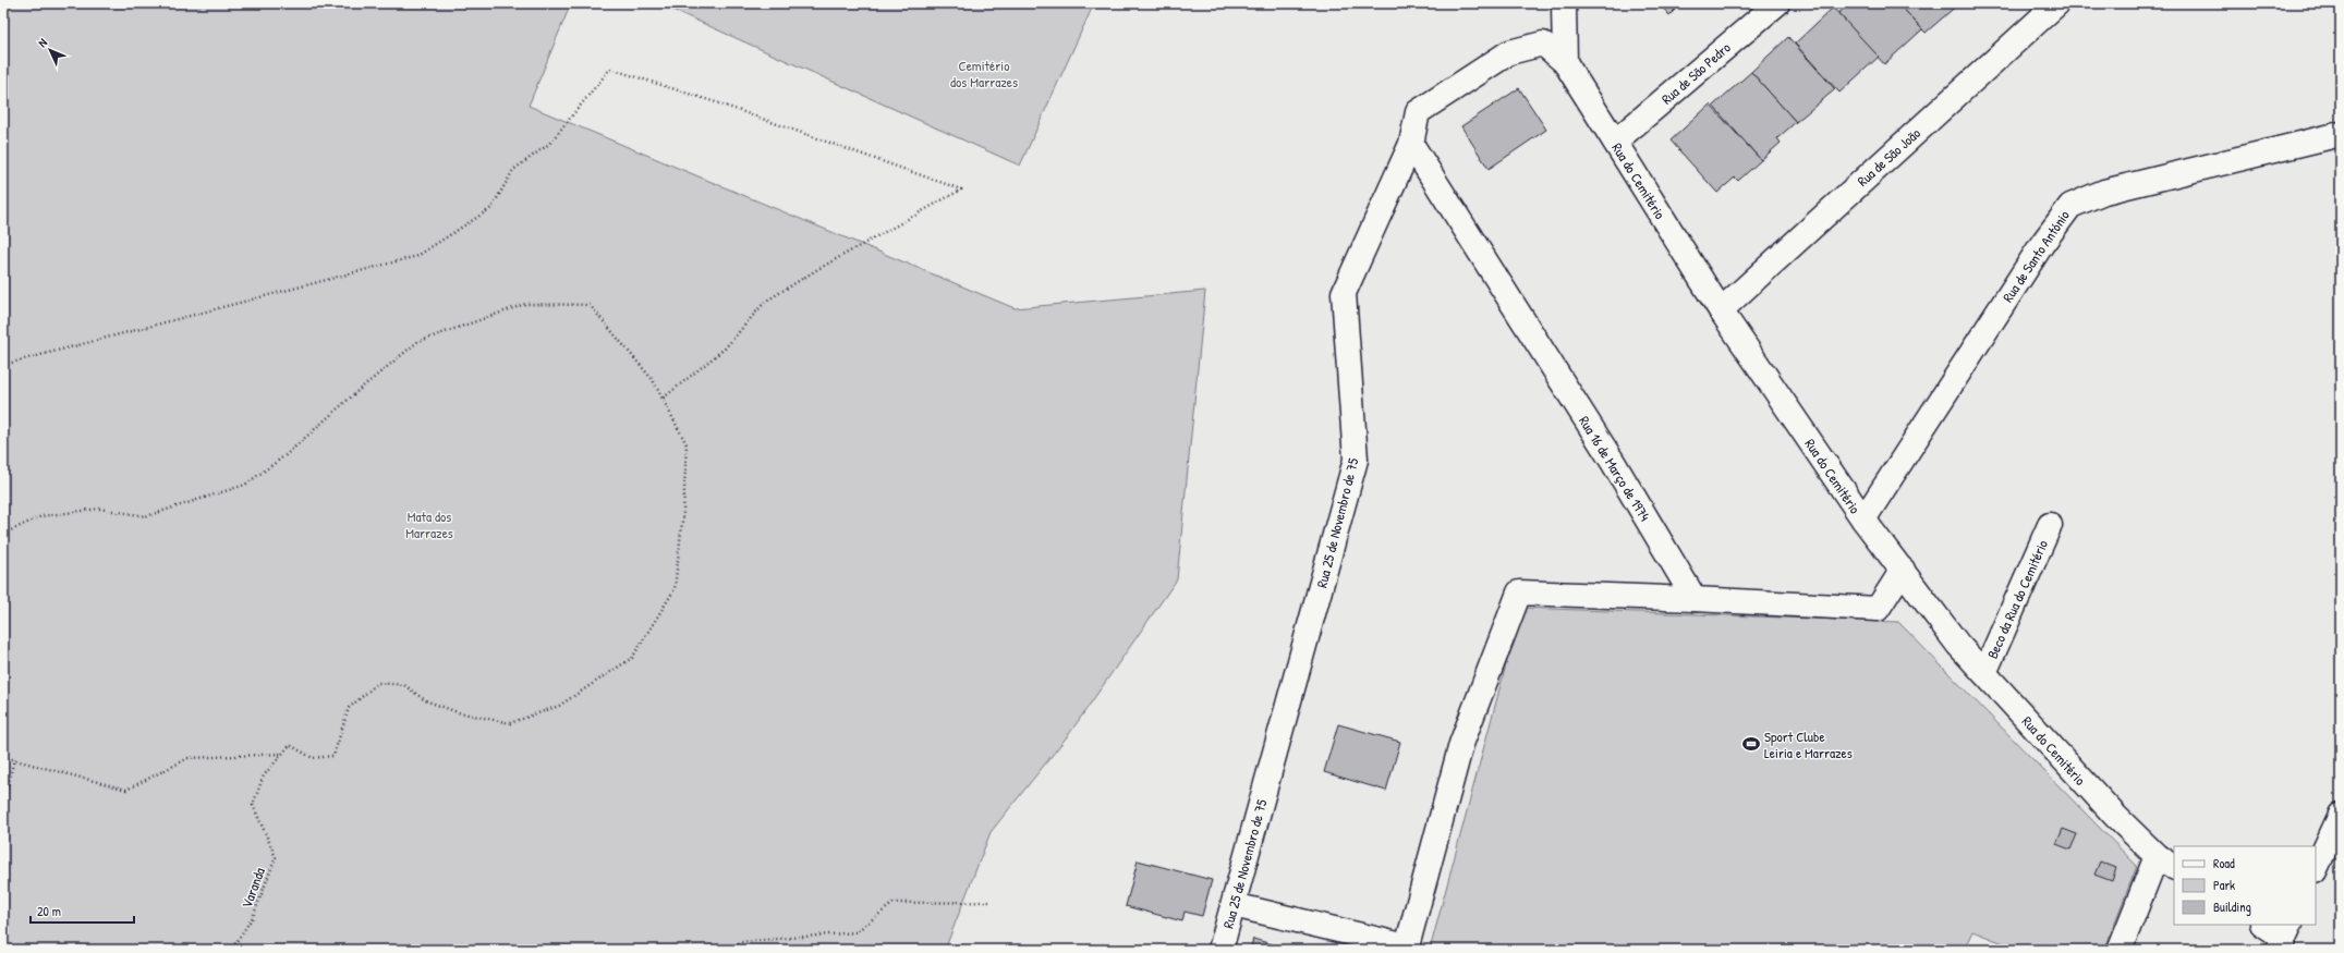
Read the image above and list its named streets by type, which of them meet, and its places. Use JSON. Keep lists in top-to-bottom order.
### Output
{
  "streets": {
    "street": [
      "Rua de São Pedro",
      "Rua de São João",
      "Rua do Cemitério",
      "Rua de Santo António",
      "Rua 16 de Março de 1974",
      "Rua 25 de Novembro de 75",
      "Beco da Rua do Cemitério"
    ],
    "path": ["Varanda"]
  },
  "crossings": [
    ["Rua de São Pedro", "Rua do Cemitério"],
    ["Rua de São João", "Rua do Cemitério"],
    ["Rua do Cemitério", "Rua de Santo António"],
    ["Rua do Cemitério", "Rua 25 de Novembro de 75"],
    ["Rua do Cemitério", "Beco da Rua do Cemitério"],
    ["Rua 16 de Março de 1974", "Rua 25 de Novembro de 75"]
  ],
  "parks": ["Cemitério dos Marrazes", "Mata dos Marrazes"],
  "places": {
    "sports": ["Sport Clube Leiria e Marrazes"]
  },
  "legend": ["Road", "Park", "Building"],
  "scale_bar": "20 m",
  "north": "top left"
}
